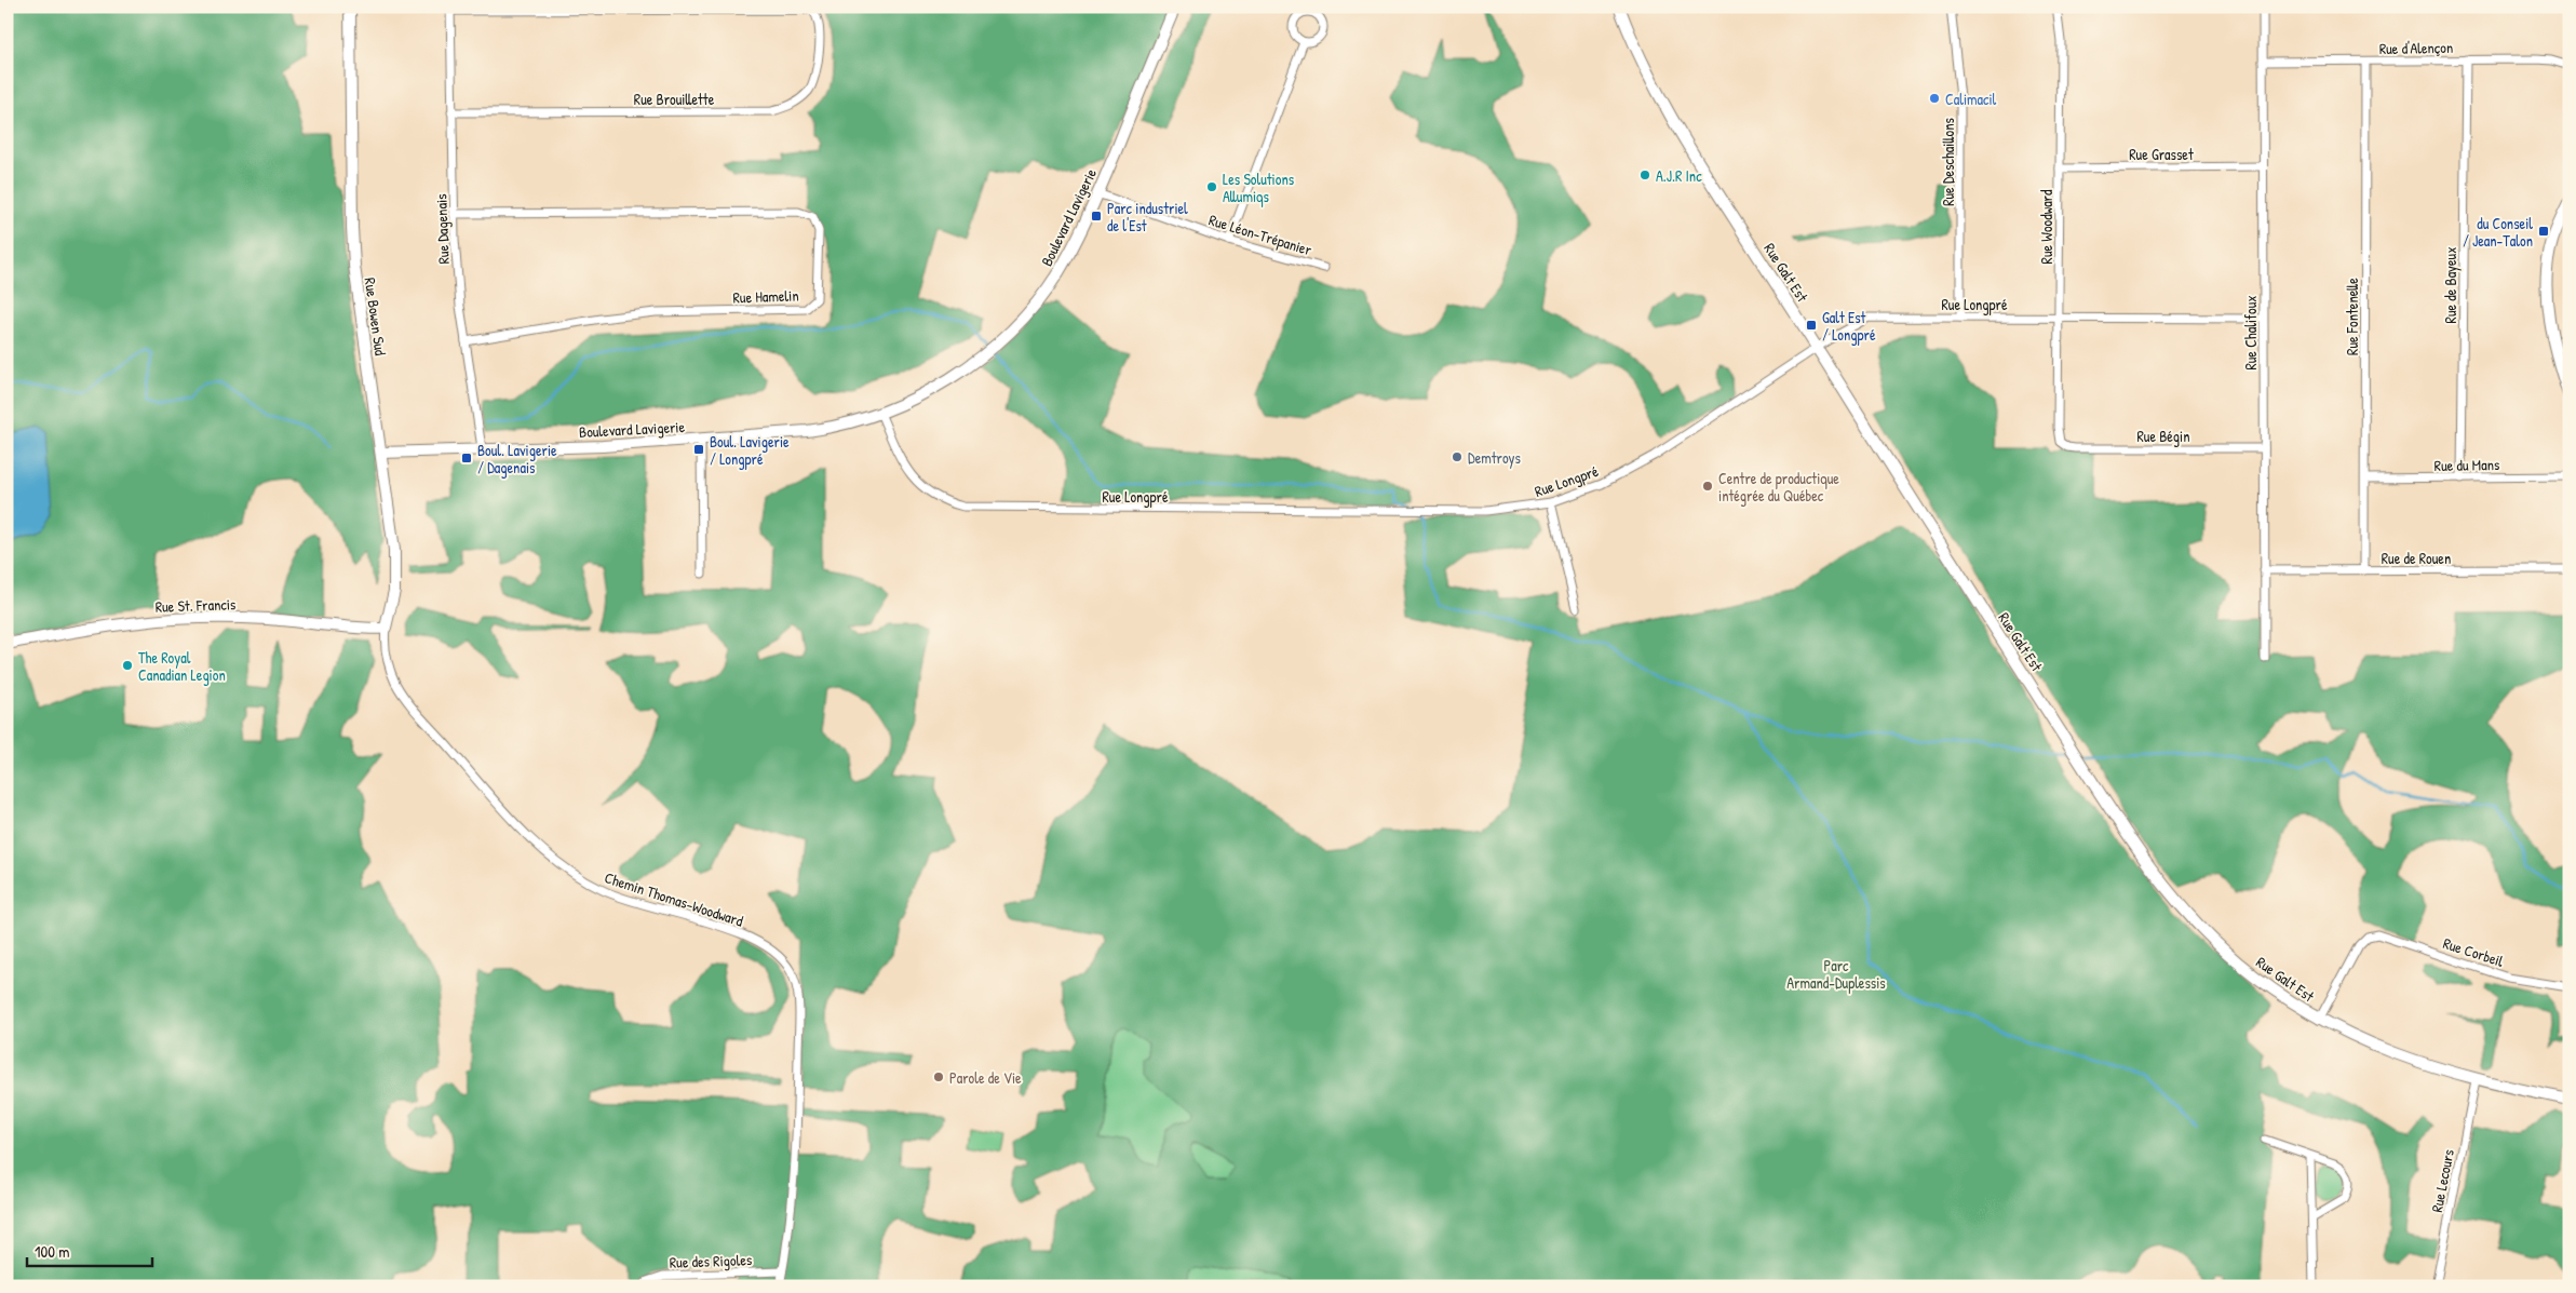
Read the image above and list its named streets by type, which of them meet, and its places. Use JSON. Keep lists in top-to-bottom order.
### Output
{
  "streets": {
    "street": [
      "Rue d'Alençon",
      "Rue Brouillette",
      "Rue Grasset",
      "Rue Deschaillons",
      "Boulevard Lavigerie",
      "Rue Woodward",
      "Rue Dagenais",
      "Rue Léon-Trépanier",
      "Rue Galt Est",
      "Rue de Bayeux",
      "Rue Hamelin",
      "Rue Longpré",
      "Rue Bowen Sud",
      "Rue Fontenelle",
      "Rue Chalifoux",
      "Rue Bégin",
      "Rue du Mans",
      "Rue de Rouen",
      "Rue St. Francis",
      "Chemin Thomas-Woodward",
      "Rue Corbeil",
      "Rue Lecours",
      "Rue des Rigoles"
    ]
  },
  "crossings": [
    ["Rue d'Alençon", "Rue de Bayeux"],
    ["Rue d'Alençon", "Rue Fontenelle"],
    ["Rue d'Alençon", "Rue Chalifoux"],
    ["Rue Brouillette", "Rue Dagenais"],
    ["Rue Grasset", "Rue Woodward"],
    ["Rue Grasset", "Rue Chalifoux"],
    ["Rue Deschaillons", "Rue Longpré"],
    ["Boulevard Lavigerie", "Rue Dagenais"],
    ["Boulevard Lavigerie", "Rue Léon-Trépanier"],
    ["Boulevard Lavigerie", "Rue Longpré"],
    ["Boulevard Lavigerie", "Rue Bowen Sud"],
    ["Rue Woodward", "Rue Longpré"],
    ["Rue Woodward", "Rue Bégin"],
    ["Rue Dagenais", "Rue Hamelin"],
    ["Rue Galt Est", "Rue Longpré"],
    ["Rue Galt Est", "Rue Corbeil"],
    ["Rue Galt Est", "Rue Lecours"],
    ["Rue de Bayeux", "Rue du Mans"],
    ["Rue Longpré", "Rue Chalifoux"],
    ["Rue Bowen Sud", "Rue St. Francis"],
    ["Rue Bowen Sud", "Chemin Thomas-Woodward"],
    ["Rue Fontenelle", "Rue du Mans"],
    ["Rue Fontenelle", "Rue de Rouen"],
    ["Rue Chalifoux", "Rue Bégin"],
    ["Rue Chalifoux", "Rue de Rouen"],
    ["Rue St. Francis", "Chemin Thomas-Woodward"],
    ["Chemin Thomas-Woodward", "Rue des Rigoles"]
  ],
  "parks": ["Parc Armand-Duplessis"],
  "places": {
    "other": [
      "Calimacil",
      "A.J.R Inc",
      "Les Solutions Allumiqs",
      "Demtroys",
      "Centre de productique intégrée du Québec",
      "The Royal Canadian Legion",
      "Parole de Vie"
    ],
    "transit": [
      "Parc industriel de l'Est",
      "du Conseil / Jean-Talon",
      "Galt Est / Longpré",
      "Boul. Lavigerie / Longpré",
      "Boul. Lavigerie / Dagenais"
    ]
  },
  "scale_bar": "100 m"
}
